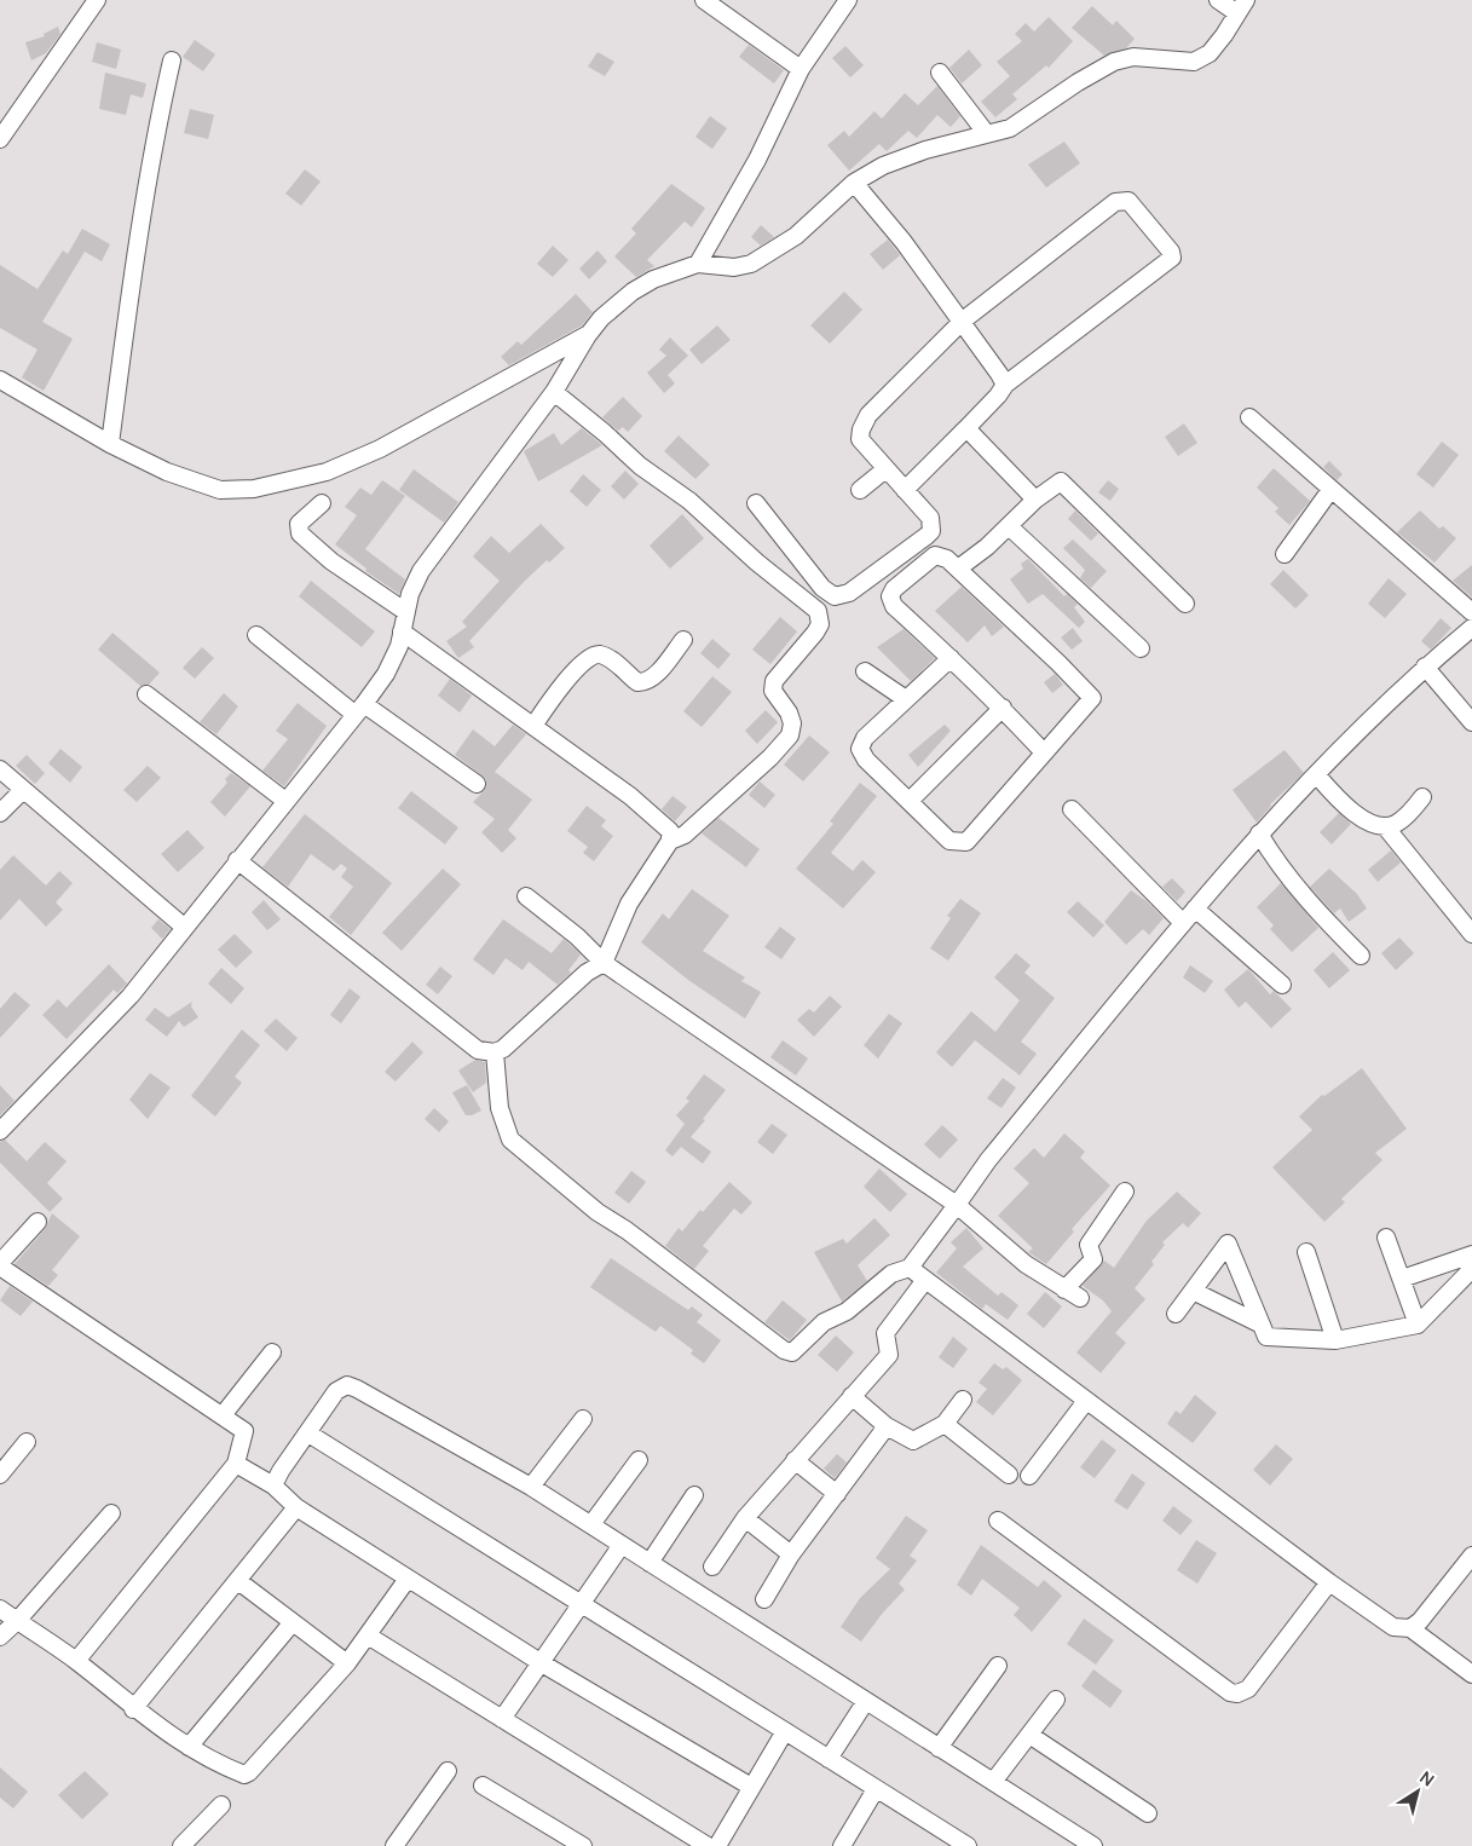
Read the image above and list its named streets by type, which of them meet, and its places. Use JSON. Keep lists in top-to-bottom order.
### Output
{
  "north": "top right"
}
